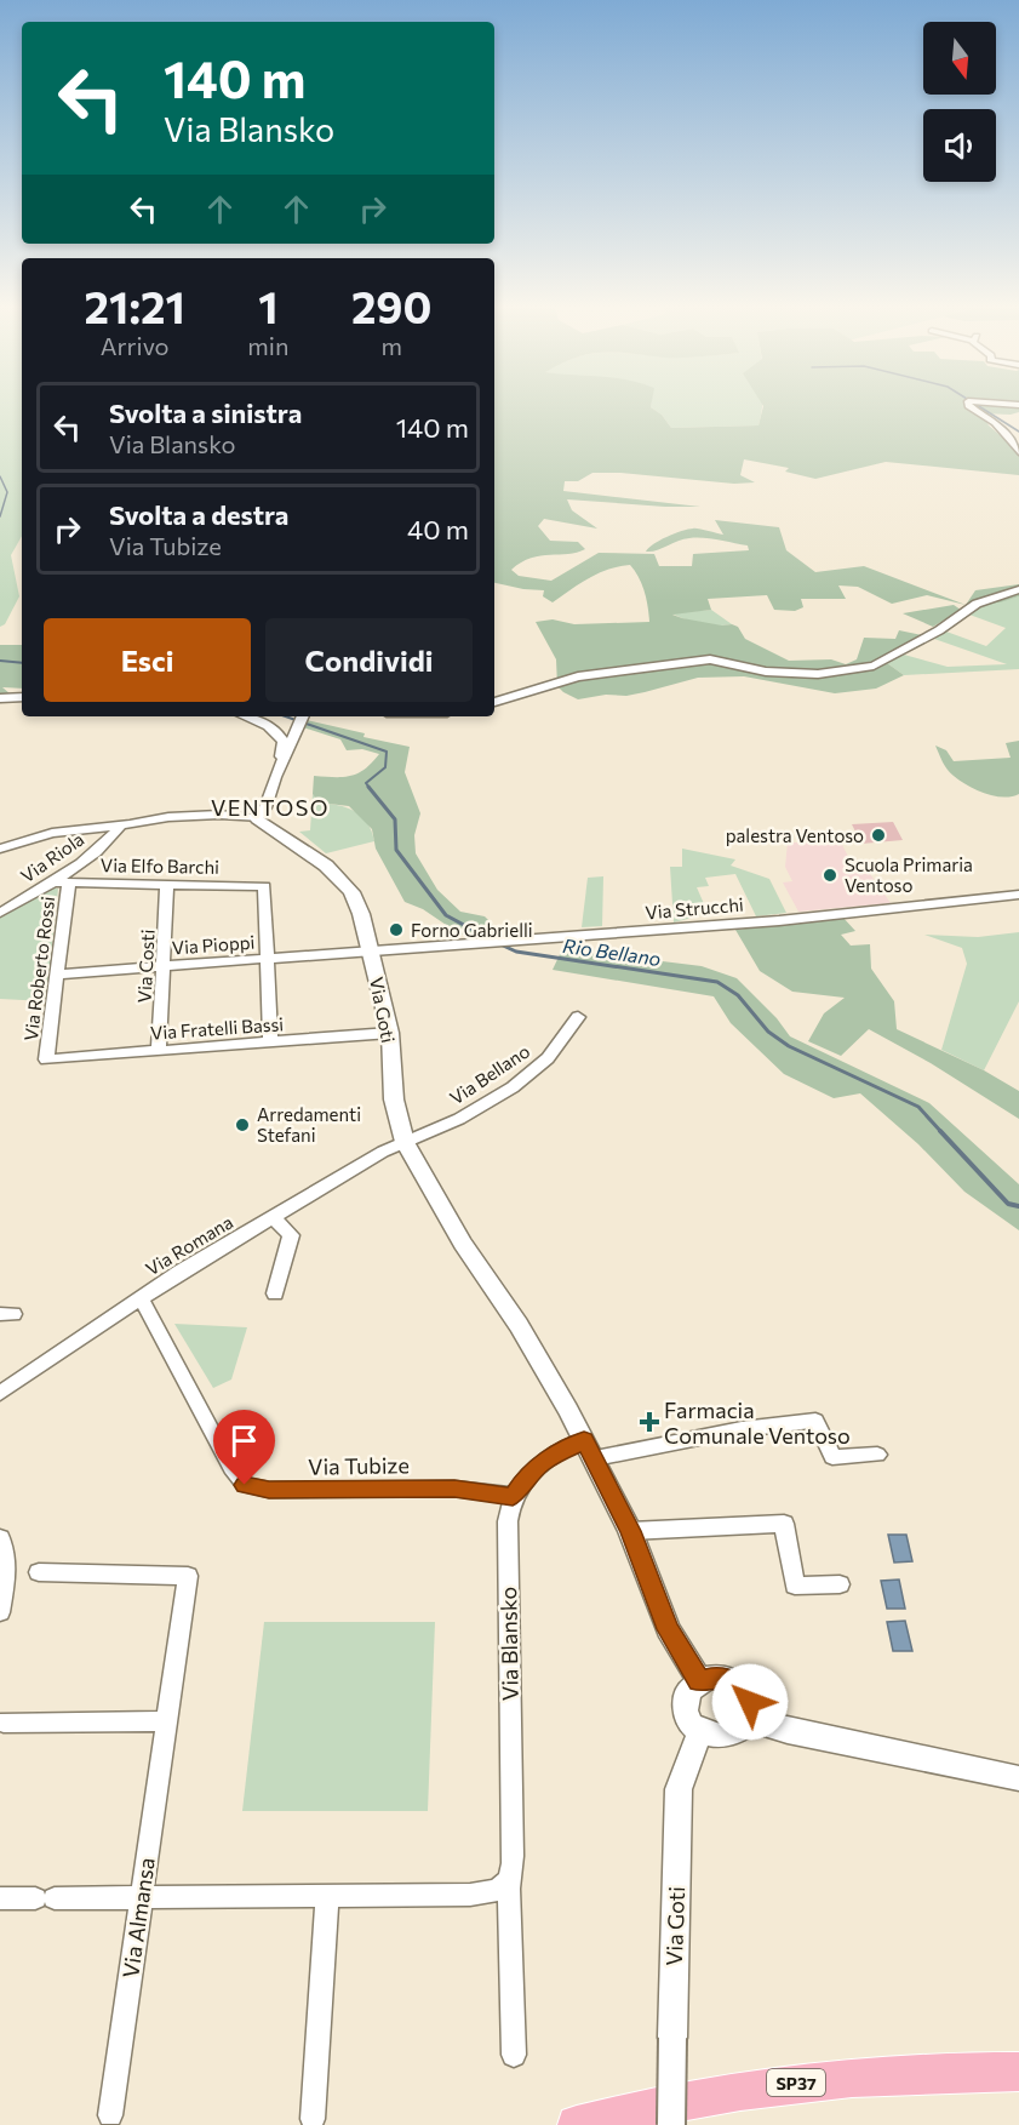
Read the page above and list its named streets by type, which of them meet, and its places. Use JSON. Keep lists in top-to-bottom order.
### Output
{
  "streets": {
    "main road": ["SP37"],
    "street": [
      "Via Riola",
      "Via Elfo Barchi",
      "Via Strucchi",
      "Via Pioppi",
      "Via Costi",
      "Via Roberto Rossi",
      "Via Goti",
      "Via Fratelli Bassi",
      "Via Bellano",
      "Via Romana",
      "Via Tubize",
      "Via Blansko",
      "Via Almansa"
    ]
  },
  "crossings": [
    ["Via Riola", "Via Elfo Barchi"],
    ["Via Riola", "Via Roberto Rossi"],
    ["Via Elfo Barchi", "Via Pioppi"],
    ["Via Elfo Barchi", "Via Costi"],
    ["Via Elfo Barchi", "Via Roberto Rossi"],
    ["Via Strucchi", "Via Pioppi"],
    ["Via Strucchi", "Via Goti"],
    ["Via Pioppi", "Via Costi"],
    ["Via Pioppi", "Via Roberto Rossi"],
    ["Via Pioppi", "Via Goti"],
    ["Via Costi", "Via Fratelli Bassi"],
    ["Via Roberto Rossi", "Via Fratelli Bassi"],
    ["Via Goti", "Via Fratelli Bassi"],
    ["Via Goti", "Via Bellano"],
    ["Via Goti", "Via Romana"],
    ["Via Bellano", "Via Romana"],
    ["Via Romana", "Via Tubize"],
    ["Via Tubize", "Via Blansko"]
  ],
  "districts": ["VENTOSO"],
  "water": ["Rio Bellano"],
  "places": {
    "other": [
      "palestra Ventoso",
      "Scuola Primaria Ventoso",
      "Forno Gabrielli",
      "Arredamenti Stefani"
    ],
    "health": ["Farmacia Comunale Ventoso"]
  },
  "north": "bottom",
  "page": {
    "turn": ["140 m", "Via Blansko"],
    "eta": [
      "21:21",
      "Arrivo",
      "1",
      "min",
      "290",
      "m"
    ],
    "list": [
      {
        "name": "Svolta a sinistra",
        "note": "Via Blansko",
        "value": "140 m"
      },
      {
        "name": "Svolta a destra",
        "note": "Via Tubize",
        "value": "40 m"
      }
    ],
    "buttons": ["Esci", "Condividi"]
  }
}
